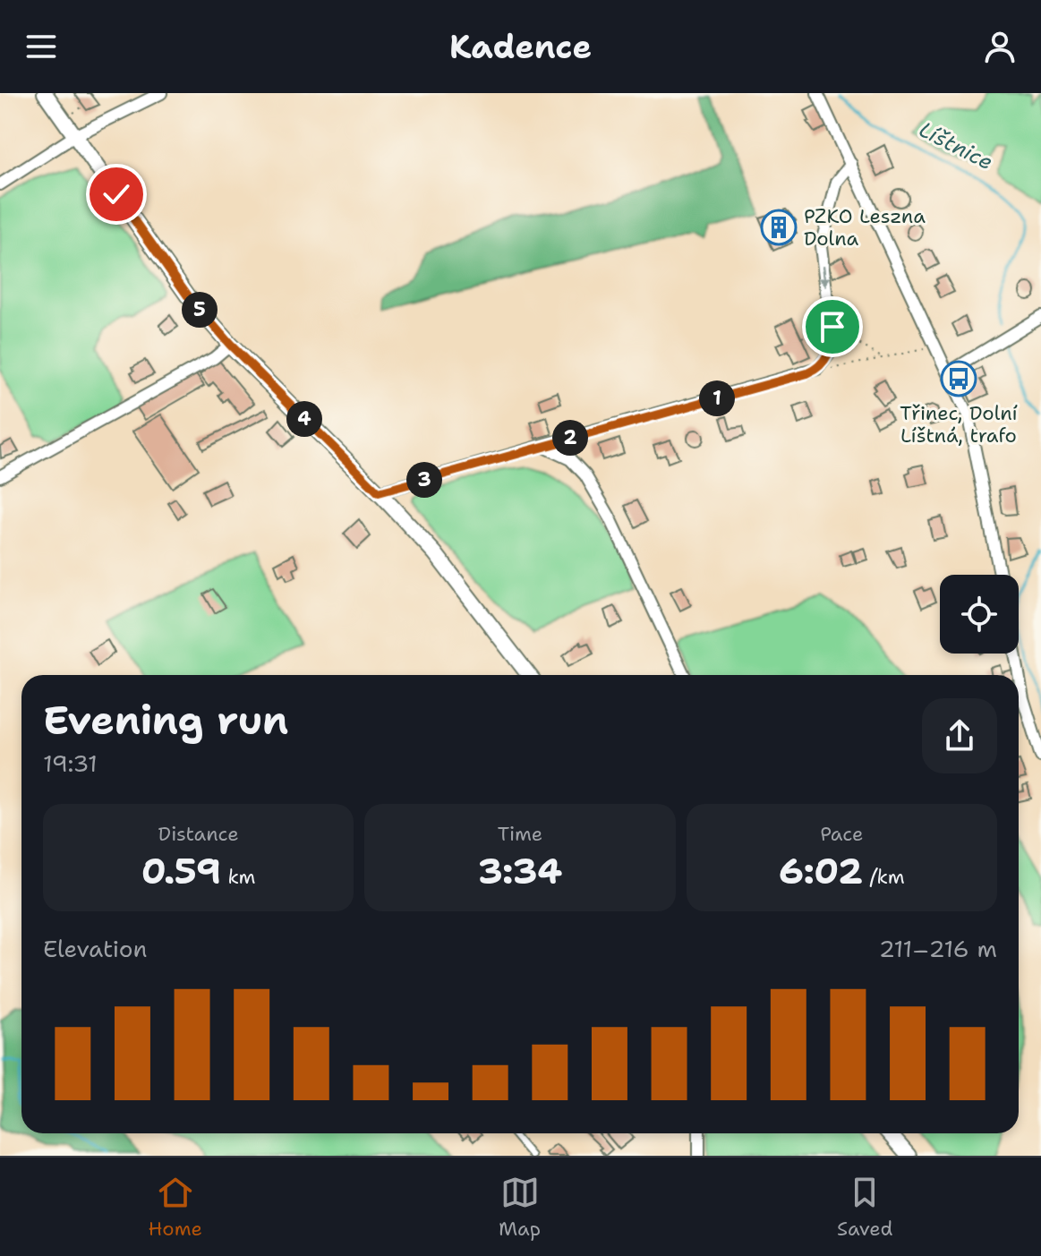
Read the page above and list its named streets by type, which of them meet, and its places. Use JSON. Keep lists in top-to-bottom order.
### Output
{
  "water": ["Líštnice"],
  "places": {
    "building": ["PZKO Leszna Dolna"],
    "bus stop": ["Třinec, Dolní Líštná, trafo"]
  },
  "page": {
    "header": "Kadence",
    "pins": [
      "5",
      "1",
      "4",
      "2",
      "3"
    ],
    "heading": ["Evening run", "19:31"],
    "stats": [
      ["Distance", "0.59 km"],
      ["Time", "3:34"],
      ["Pace", "6:02 /km"]
    ],
    "chart": ["Elevation", "211–216 m"],
    "tabs": ["Home", "Map", "Saved"]
  }
}
